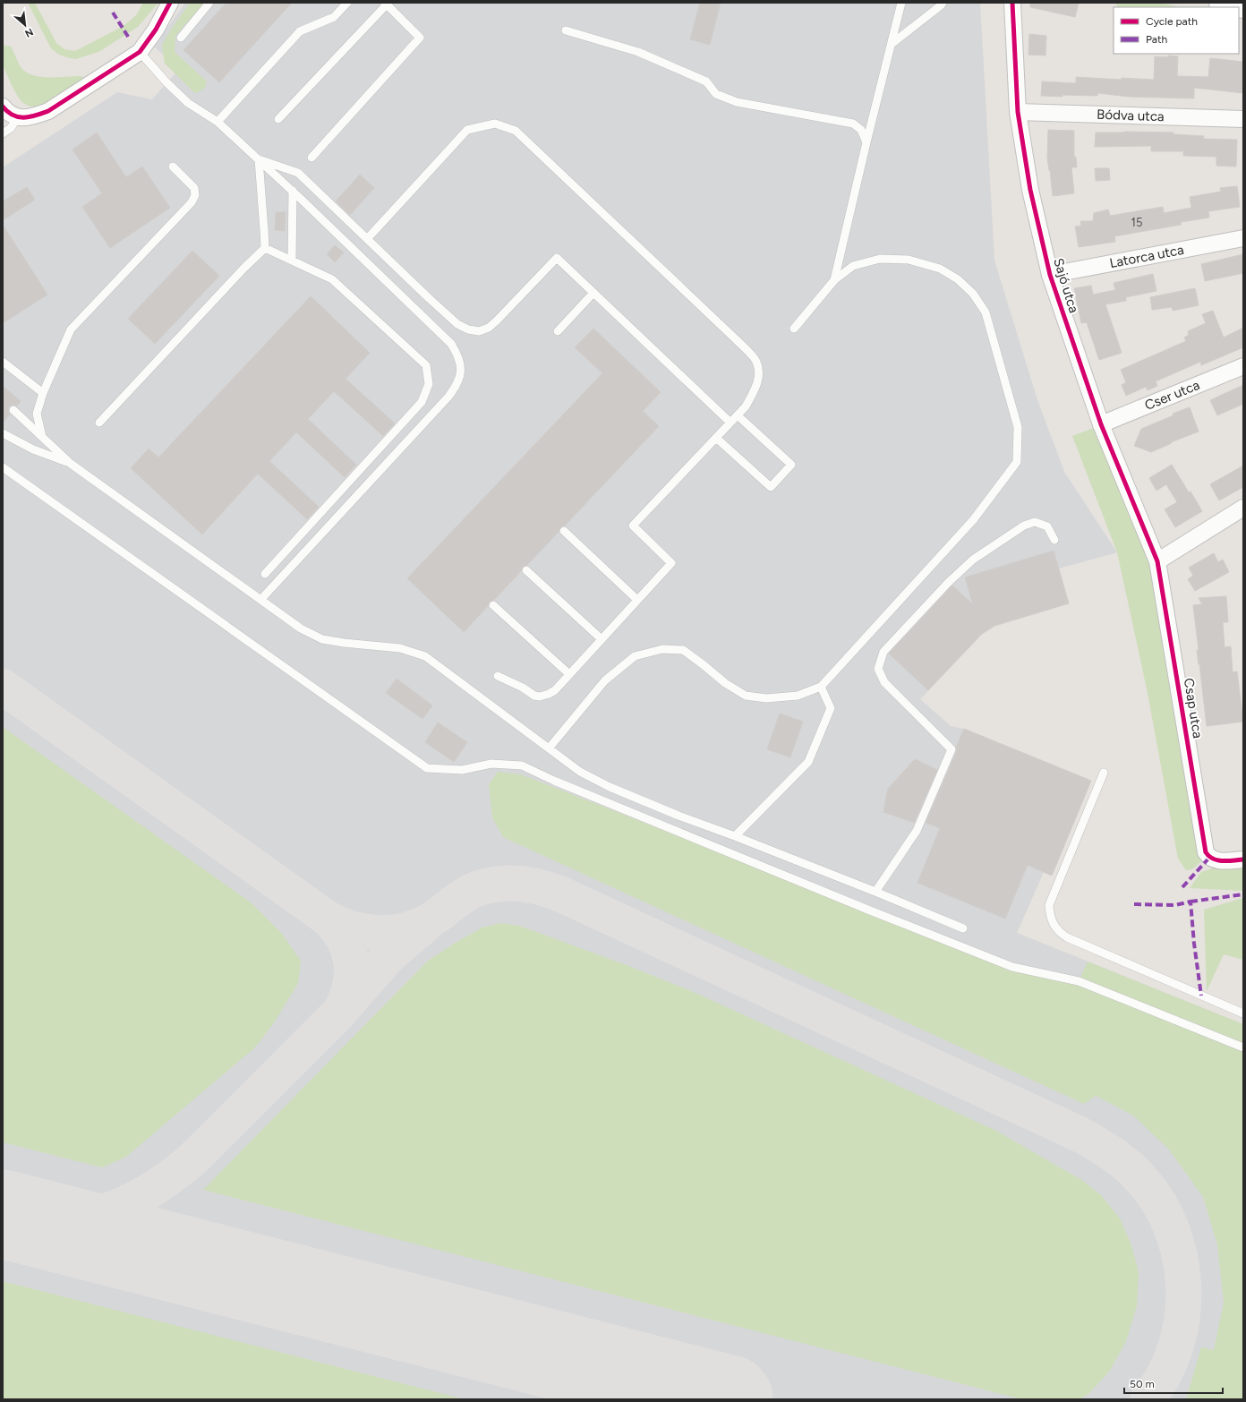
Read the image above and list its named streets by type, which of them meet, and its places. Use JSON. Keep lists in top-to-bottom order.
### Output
{
  "streets": {
    "street": [
      "Bódva utca",
      "Latorca utca",
      "Sajó utca",
      "Cser utca",
      "Csap utca"
    ]
  },
  "crossings": [
    ["Bódva utca", "Sajó utca"],
    ["Latorca utca", "Sajó utca"],
    ["Sajó utca", "Cser utca"],
    ["Sajó utca", "Csap utca"]
  ],
  "house_numbers": ["15"],
  "legend": ["Cycle path", "Path"],
  "scale_bar": "50 m",
  "north": "bottom right"
}
